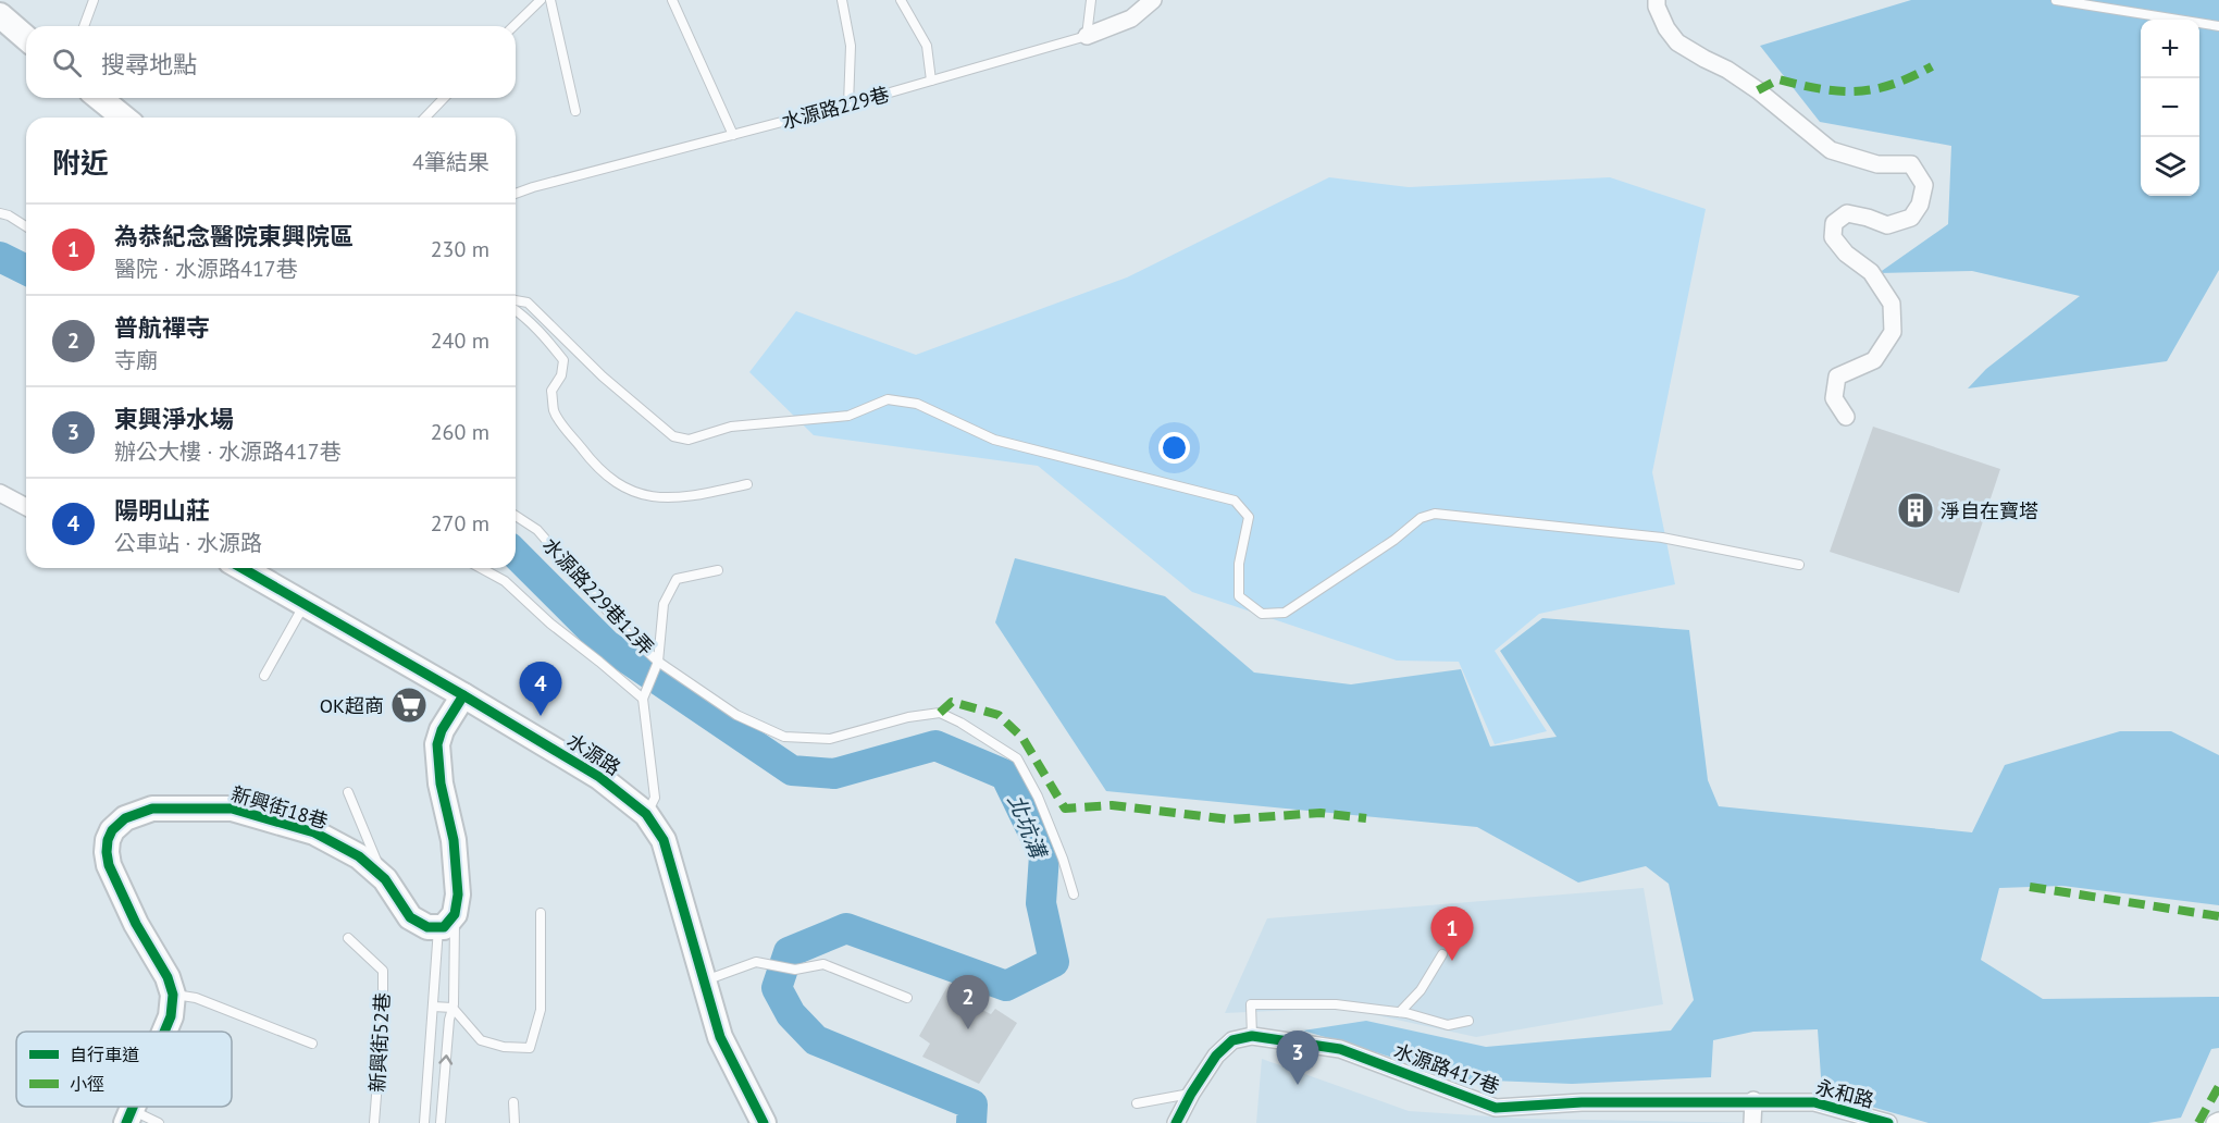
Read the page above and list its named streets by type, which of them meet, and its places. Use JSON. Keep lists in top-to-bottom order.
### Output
{
  "streets": {
    "street": [
      "水源路229巷",
      "水源路",
      "新興街18巷",
      "水源路417巷",
      "永和路"
    ],
    "lane": ["水源路229巷12弄", "新興街52巷"]
  },
  "crossings": [
    ["水源路417巷", "永和路"]
  ],
  "water": ["北坑溝"],
  "places": {
    "building": ["淨自在寶塔"],
    "supermarket": ["OK超商"]
  },
  "legend": ["自行車道", "小徑"],
  "page": {
    "map_buttons": ["+", "−"],
    "search": "搜尋地點",
    "heading": ["附近", "4筆結果"],
    "list": [
      {
        "mark": "1",
        "name": "為恭紀念醫院東興院區",
        "note": "醫院 · 水源路417巷",
        "value": "230 m"
      },
      {
        "mark": "2",
        "name": "普航禪寺",
        "note": "寺廟",
        "value": "240 m"
      },
      {
        "mark": "3",
        "name": "東興淨水場",
        "note": "辦公大樓 · 水源路417巷",
        "value": "260 m"
      },
      {
        "mark": "4",
        "name": "陽明山莊",
        "note": "公車站 · 水源路",
        "value": "270 m"
      }
    ],
    "pins": [
      "4",
      "1",
      "2",
      "3"
    ]
  }
}
